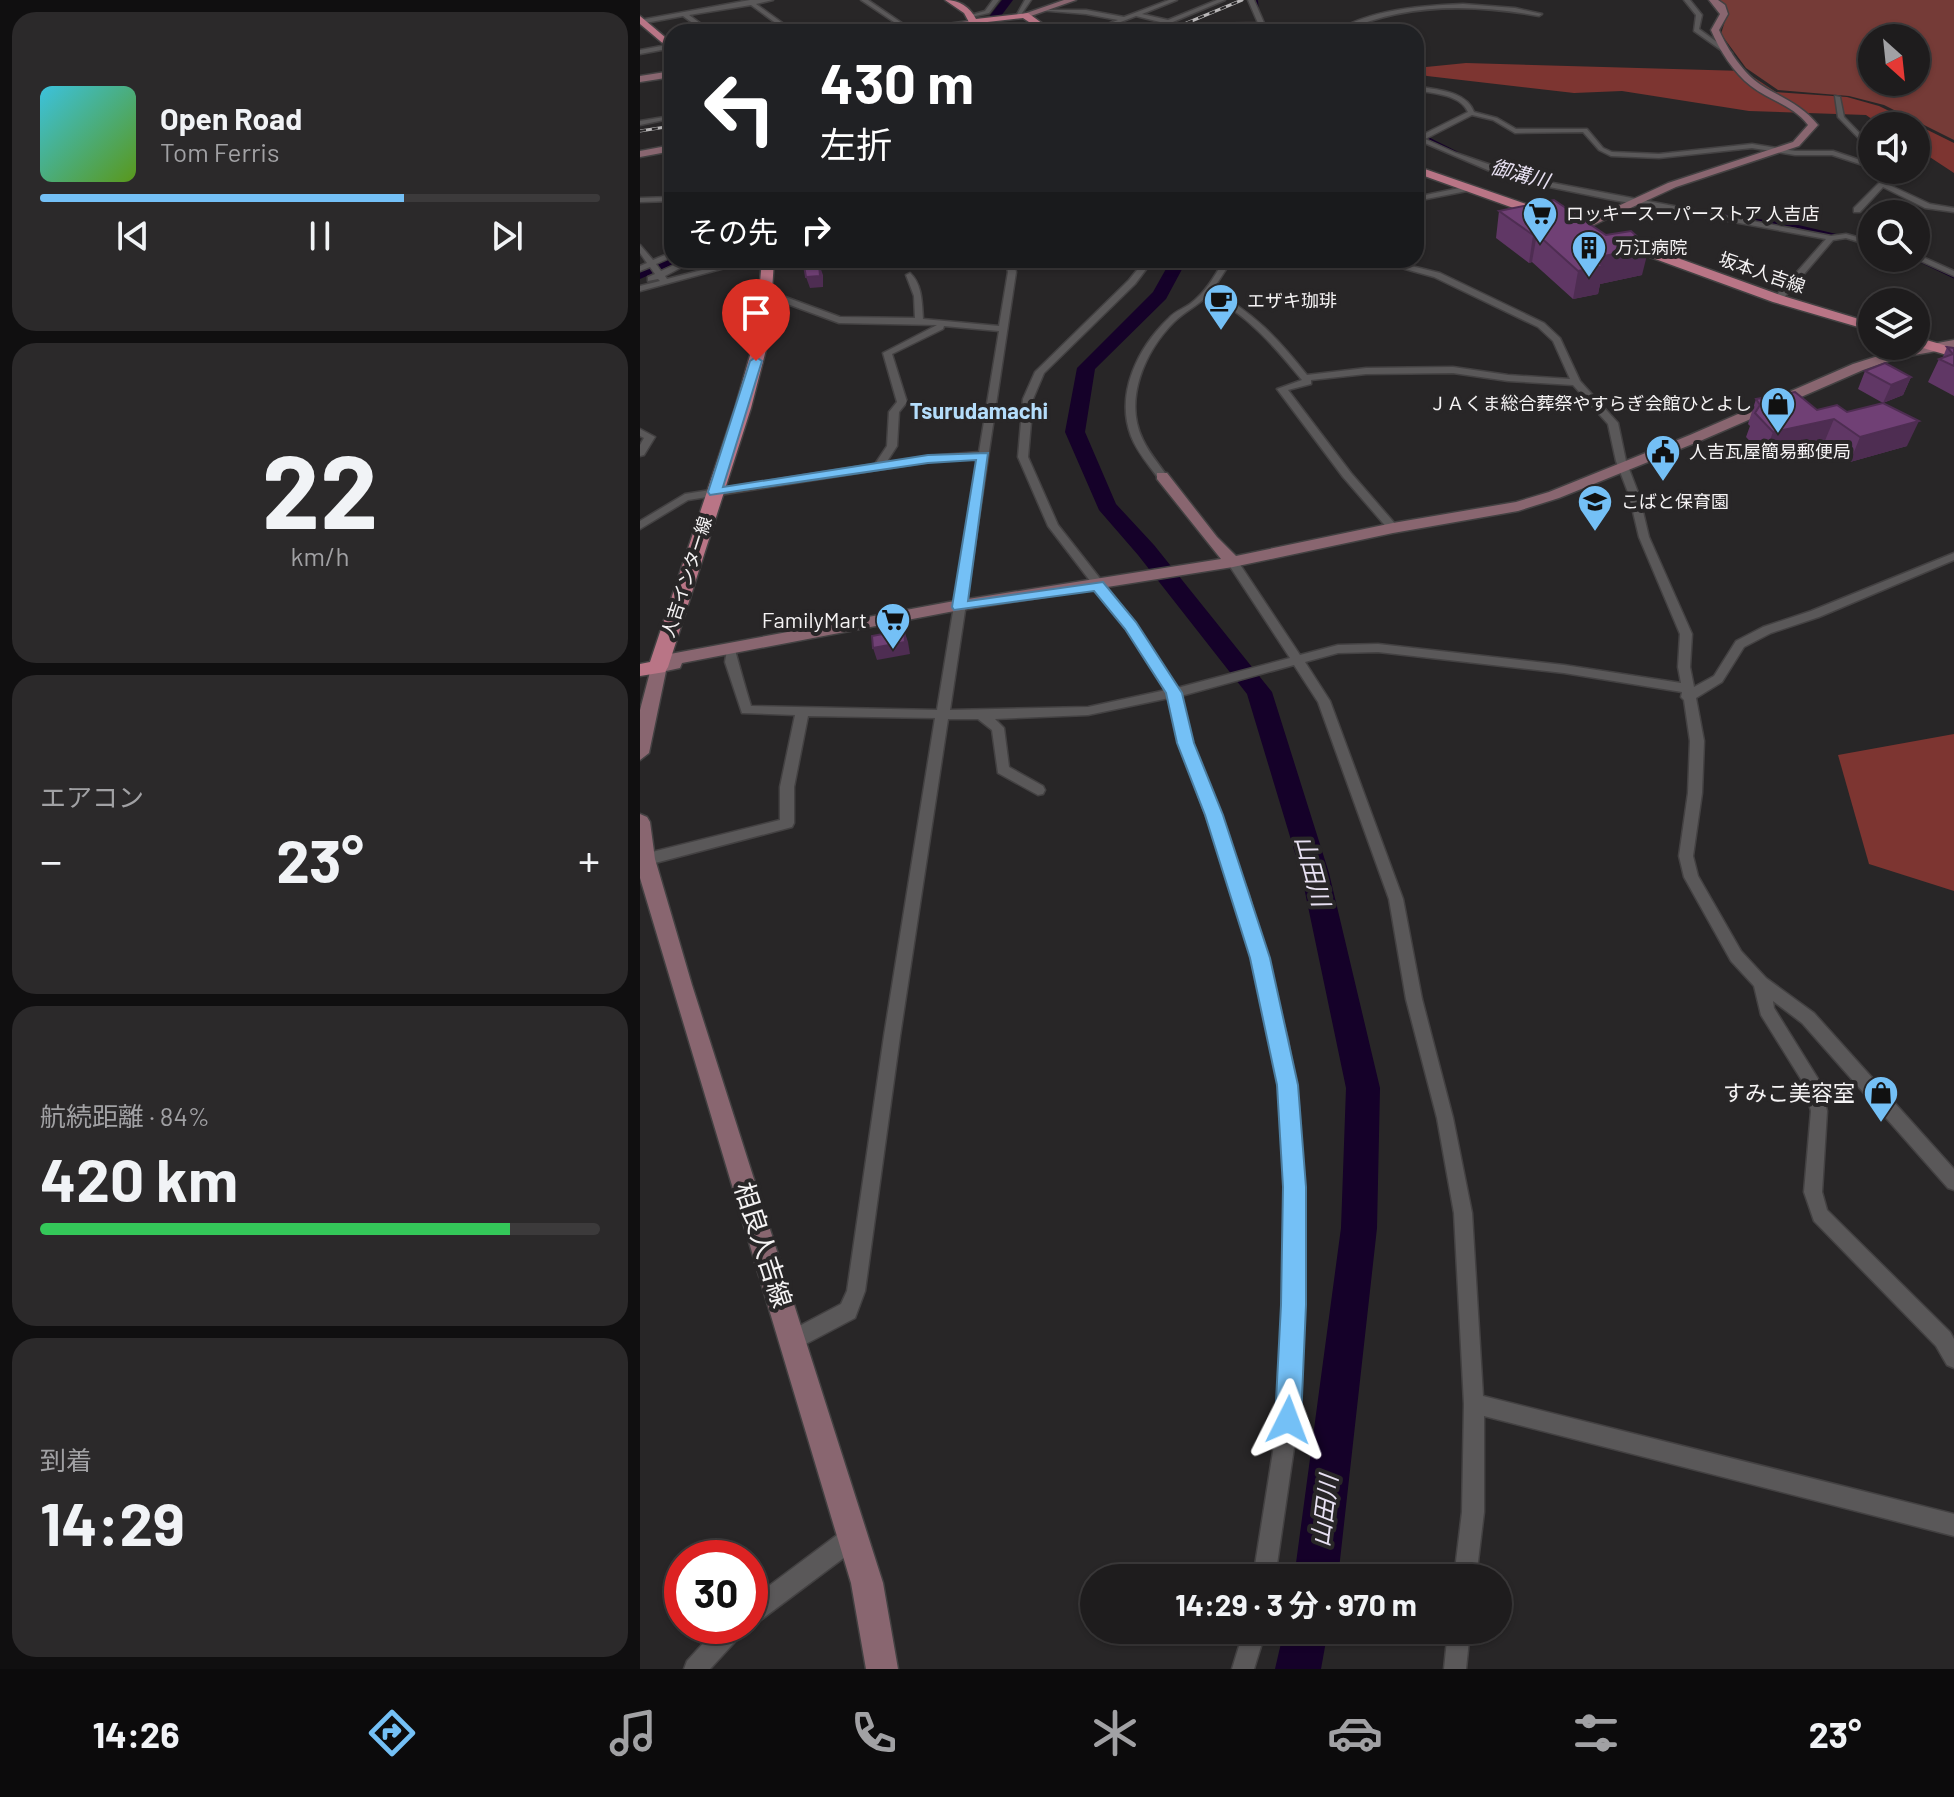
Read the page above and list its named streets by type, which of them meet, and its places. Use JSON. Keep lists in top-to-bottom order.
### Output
{
  "streets": {
    "main road": ["坂本人吉線", "人吉インター線"],
    "street": ["相良人吉線"]
  },
  "districts": ["Tsurudamachi"],
  "water": ["御溝川", "山田川"],
  "places": {
    "supermarket": ["ロッキースーパーストア 人吉店", "FamilyMart"],
    "building": ["万江病院"],
    "cafe": ["エザキ珈琲"],
    "shop": ["ＪＡくま総合葬祭やすらぎ会館ひとよし", "すみこ美容室"],
    "public building": ["人吉瓦屋簡易郵便局"],
    "school or university": ["こばと保育園"]
  },
  "north": "bottom right",
  "page": {
    "turn": ["430 m", "左折"],
    "song": ["Open Road", "Tom Ferris"],
    "then": "その先",
    "tile": [
      ["22", "km/h"],
      "エアコン",
      ["航続距離 · 84%", "420 km"],
      ["到着", "14:29"]
    ],
    "heat": ["−", "23°", "+"],
    "limit": "30",
    "trip": "14:29 · 3 分 · 970 m",
    "tabs": ["14:26", "23°"]
  }
}
